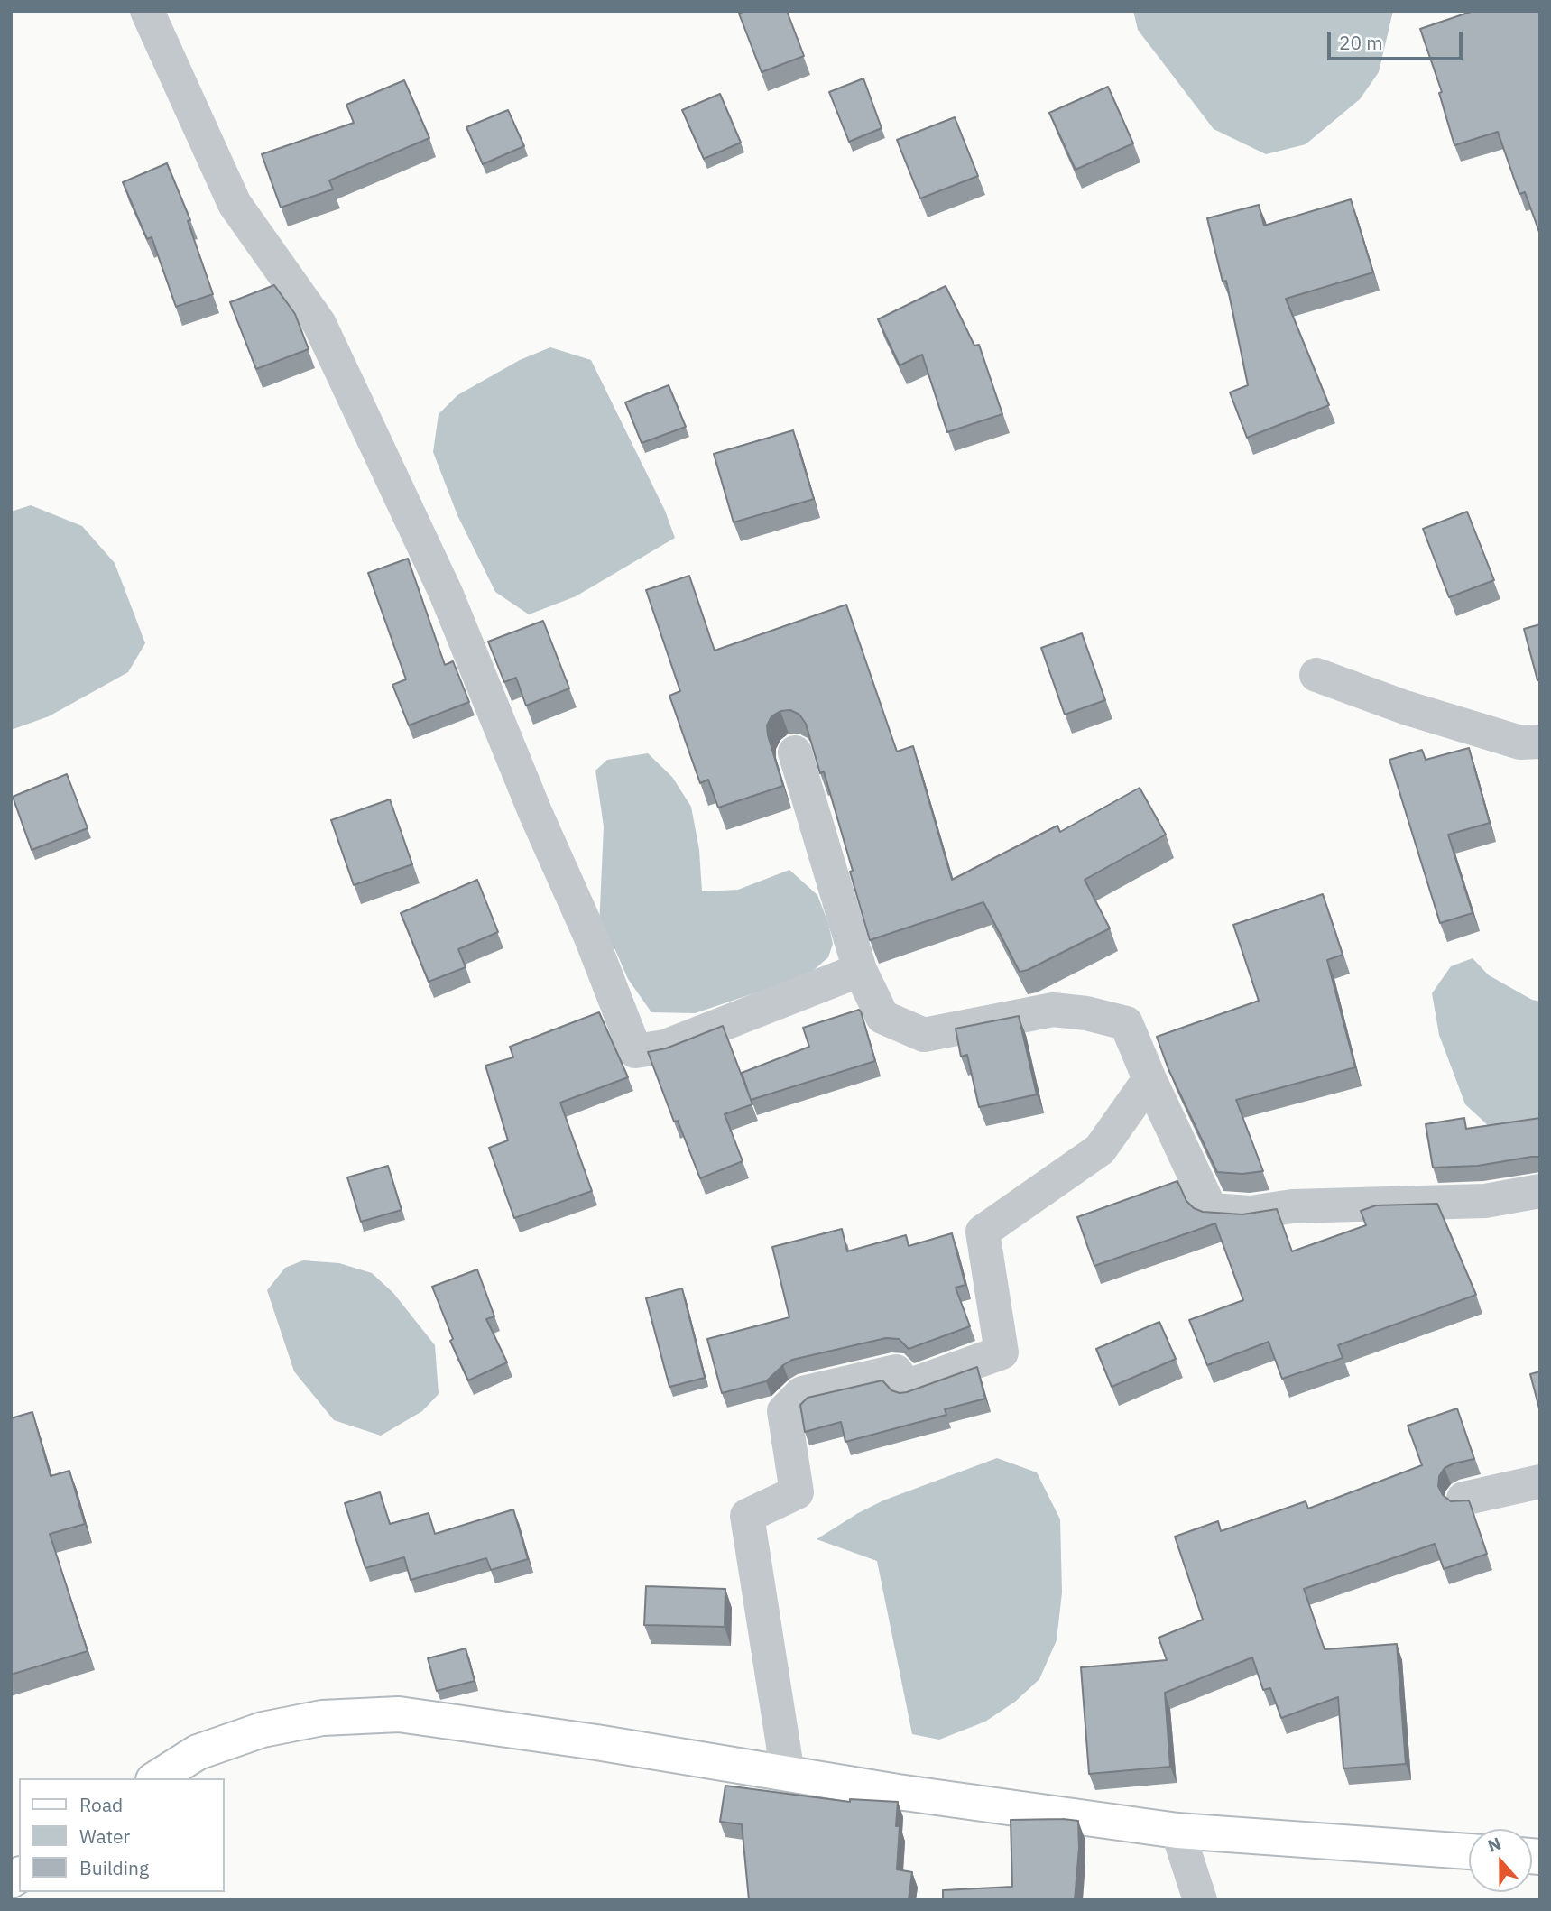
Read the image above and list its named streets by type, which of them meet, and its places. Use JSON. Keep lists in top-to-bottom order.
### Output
{
  "legend": ["Road", "Water", "Building"],
  "scale_bar": "20 m",
  "north": "top"
}
